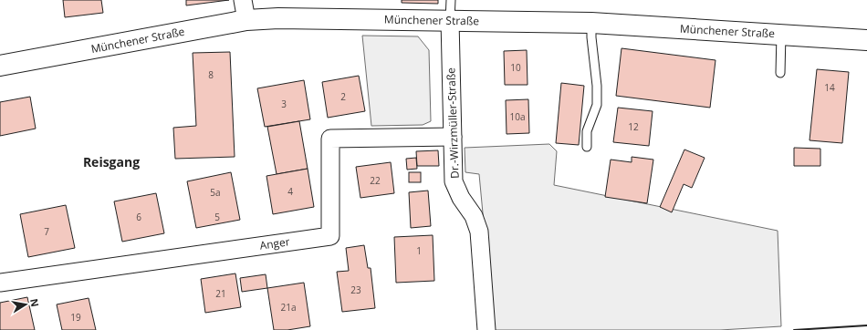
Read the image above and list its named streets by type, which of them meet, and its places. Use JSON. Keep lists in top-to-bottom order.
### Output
{
  "streets": {
    "main road": ["Münchener Straße"],
    "street": ["Dr.-Wirzmüller-Straße", "Anger"]
  },
  "crossings": [
    ["Münchener Straße", "Dr.-Wirzmüller-Straße"],
    ["Dr.-Wirzmüller-Straße", "Anger"]
  ],
  "districts": ["Reisgang"],
  "house_numbers": [
    "10",
    "8",
    "14",
    "2",
    "3",
    "10a",
    "12",
    "22",
    "4",
    "5a",
    "6",
    "5",
    "7",
    "1",
    "23",
    "21",
    "21a",
    "19"
  ],
  "north": "right"
}
